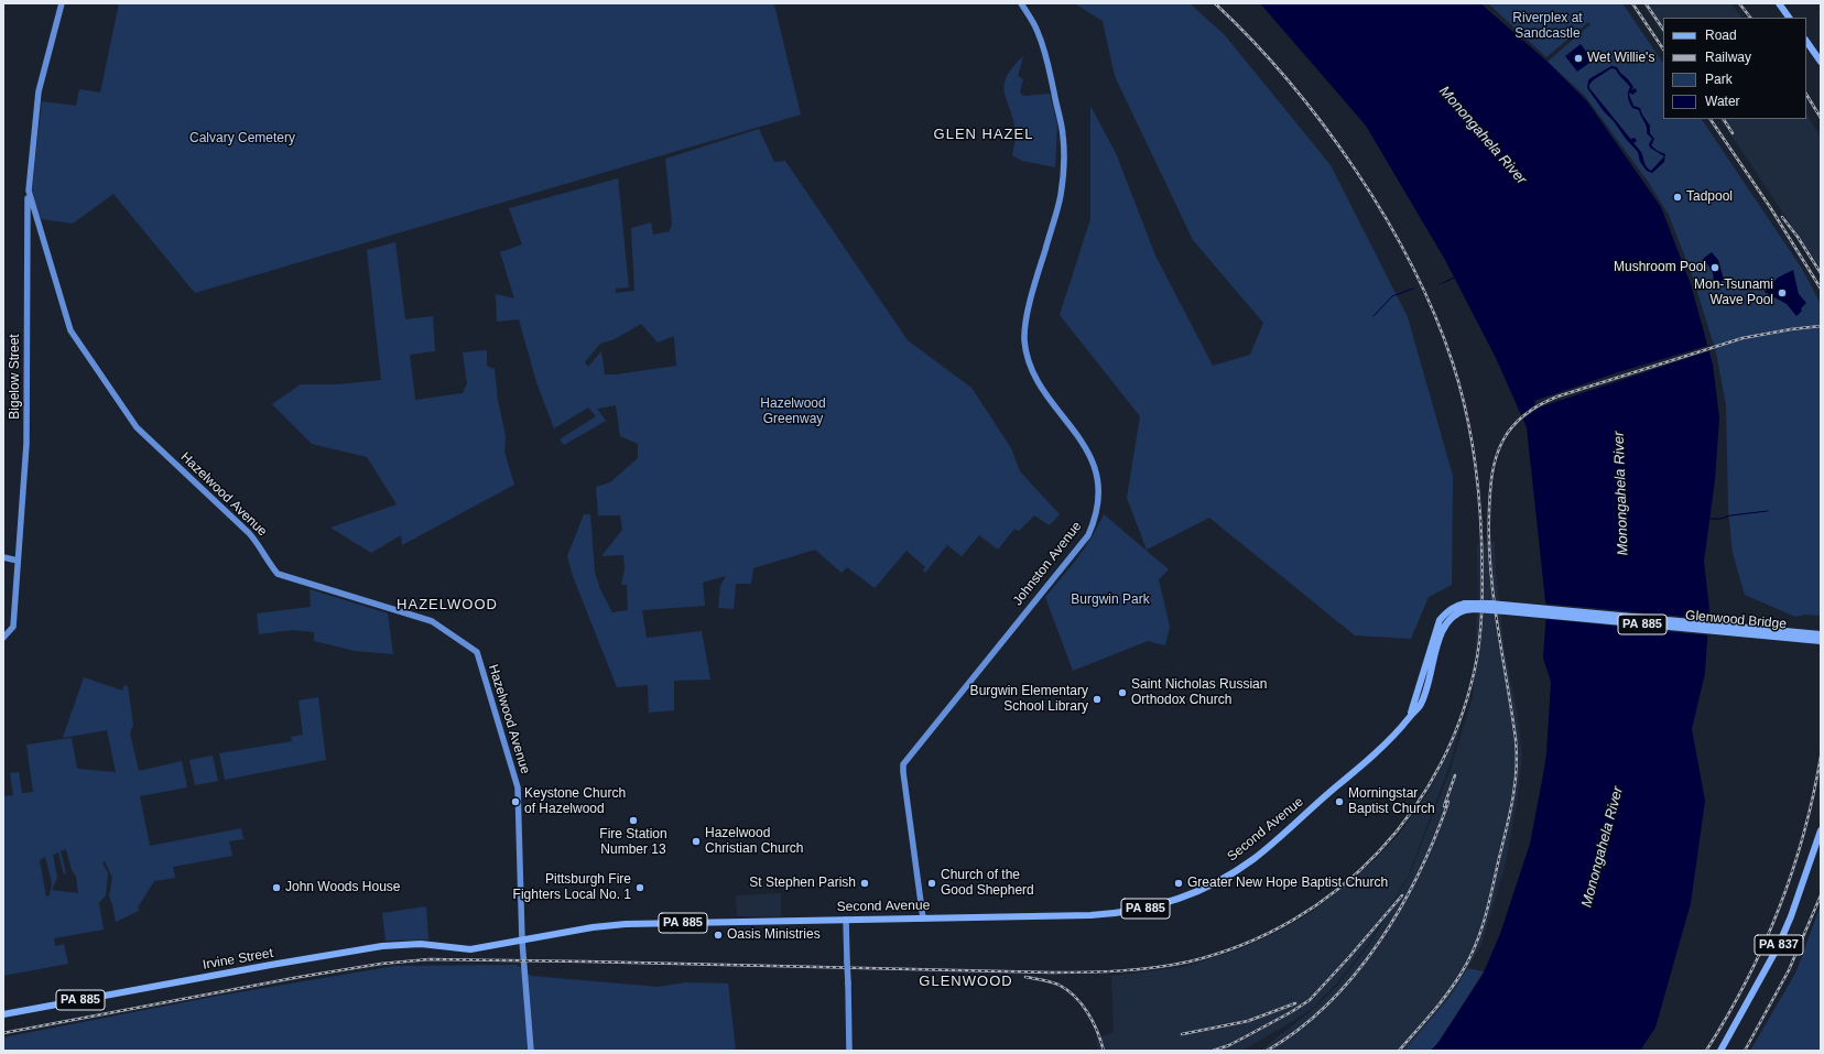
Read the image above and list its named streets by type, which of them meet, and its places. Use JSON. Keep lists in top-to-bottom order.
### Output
{
  "streets": {
    "main road": [
      "Glenwood Bridge",
      "PA 885",
      "Second Avenue",
      "PA 837",
      "Irvine Street"
    ],
    "street": ["Bigelow Street", "Hazelwood Avenue", "Johnston Avenue"]
  },
  "crossings": [
    ["Bigelow Street", "Hazelwood Avenue"],
    ["Hazelwood Avenue", "Second Avenue"],
    ["Johnston Avenue", "Second Avenue"],
    ["Glenwood Bridge", "Second Avenue"],
    ["Second Avenue", "Irvine Street"]
  ],
  "districts": ["GLEN HAZEL", "HAZELWOOD", "GLENWOOD"],
  "water": ["Monongahela River"],
  "parks": [
    "Riverplex at Sandcastle",
    "Calvary Cemetery",
    "Hazelwood Greenway",
    "Burgwin Park"
  ],
  "places": [
    "Wet Willie's",
    "Tadpool",
    "Mushroom Pool",
    "Mon-Tsunami Wave Pool",
    "Saint Nicholas Russian Orthodox Church",
    "Burgwin Elementary School Library",
    "Keystone Church of Hazelwood",
    "Morningstar Baptist Church",
    "Fire Station Number 13",
    "Hazelwood Christian Church",
    "St Stephen Parish",
    "Church of the Good Shepherd",
    "Greater New Hope Baptist Church",
    "John Woods House",
    "Pittsburgh Fire Fighters Local No. 1",
    "Oasis Ministries"
  ],
  "legend": [
    "Road",
    "Railway",
    "Park",
    "Water"
  ]
}
